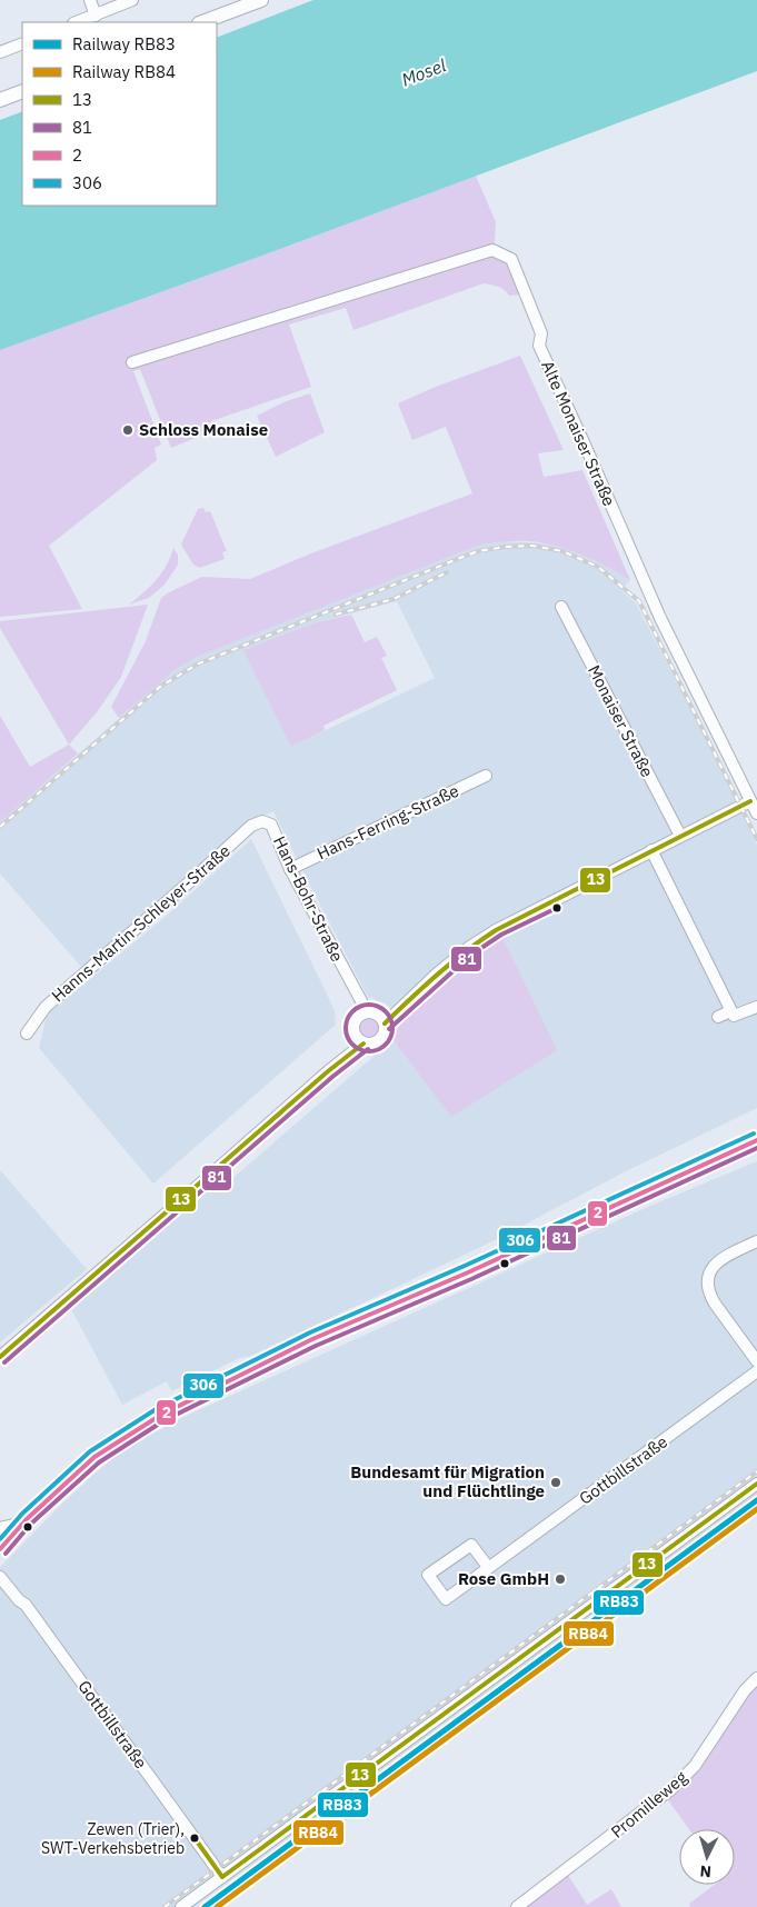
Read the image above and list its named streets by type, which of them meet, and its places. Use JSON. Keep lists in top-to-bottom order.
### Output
{
  "streets": {
    "street": [
      "Alte Monaiser Straße",
      "Monaiser Straße",
      "Hans-Ferring-Straße",
      "Hans-Bohr-Straße",
      "Hanns-Martin-Schleyer-Straße",
      "Gottbillstraße",
      "Promilleweg"
    ]
  },
  "crossings": [
    ["Hans-Ferring-Straße", "Hans-Bohr-Straße"],
    ["Hans-Bohr-Straße", "Hanns-Martin-Schleyer-Straße"]
  ],
  "water": ["Mosel"],
  "places": [
    "Schloss Monaise",
    "Bundesamt für Migration und Flüchtlinge",
    "Rose GmbH",
    "Zewen (Trier), SWT-Verkehsbetrieb"
  ],
  "lines": [
    "transit line 13",
    "transit line 81",
    "transit line 306",
    "transit line 2",
    "rail line RB83",
    "rail line RB84"
  ],
  "legend": [
    "Railway RB83",
    "Railway RB84",
    "13",
    "81",
    "2",
    "306"
  ],
  "north": "bottom"
}
